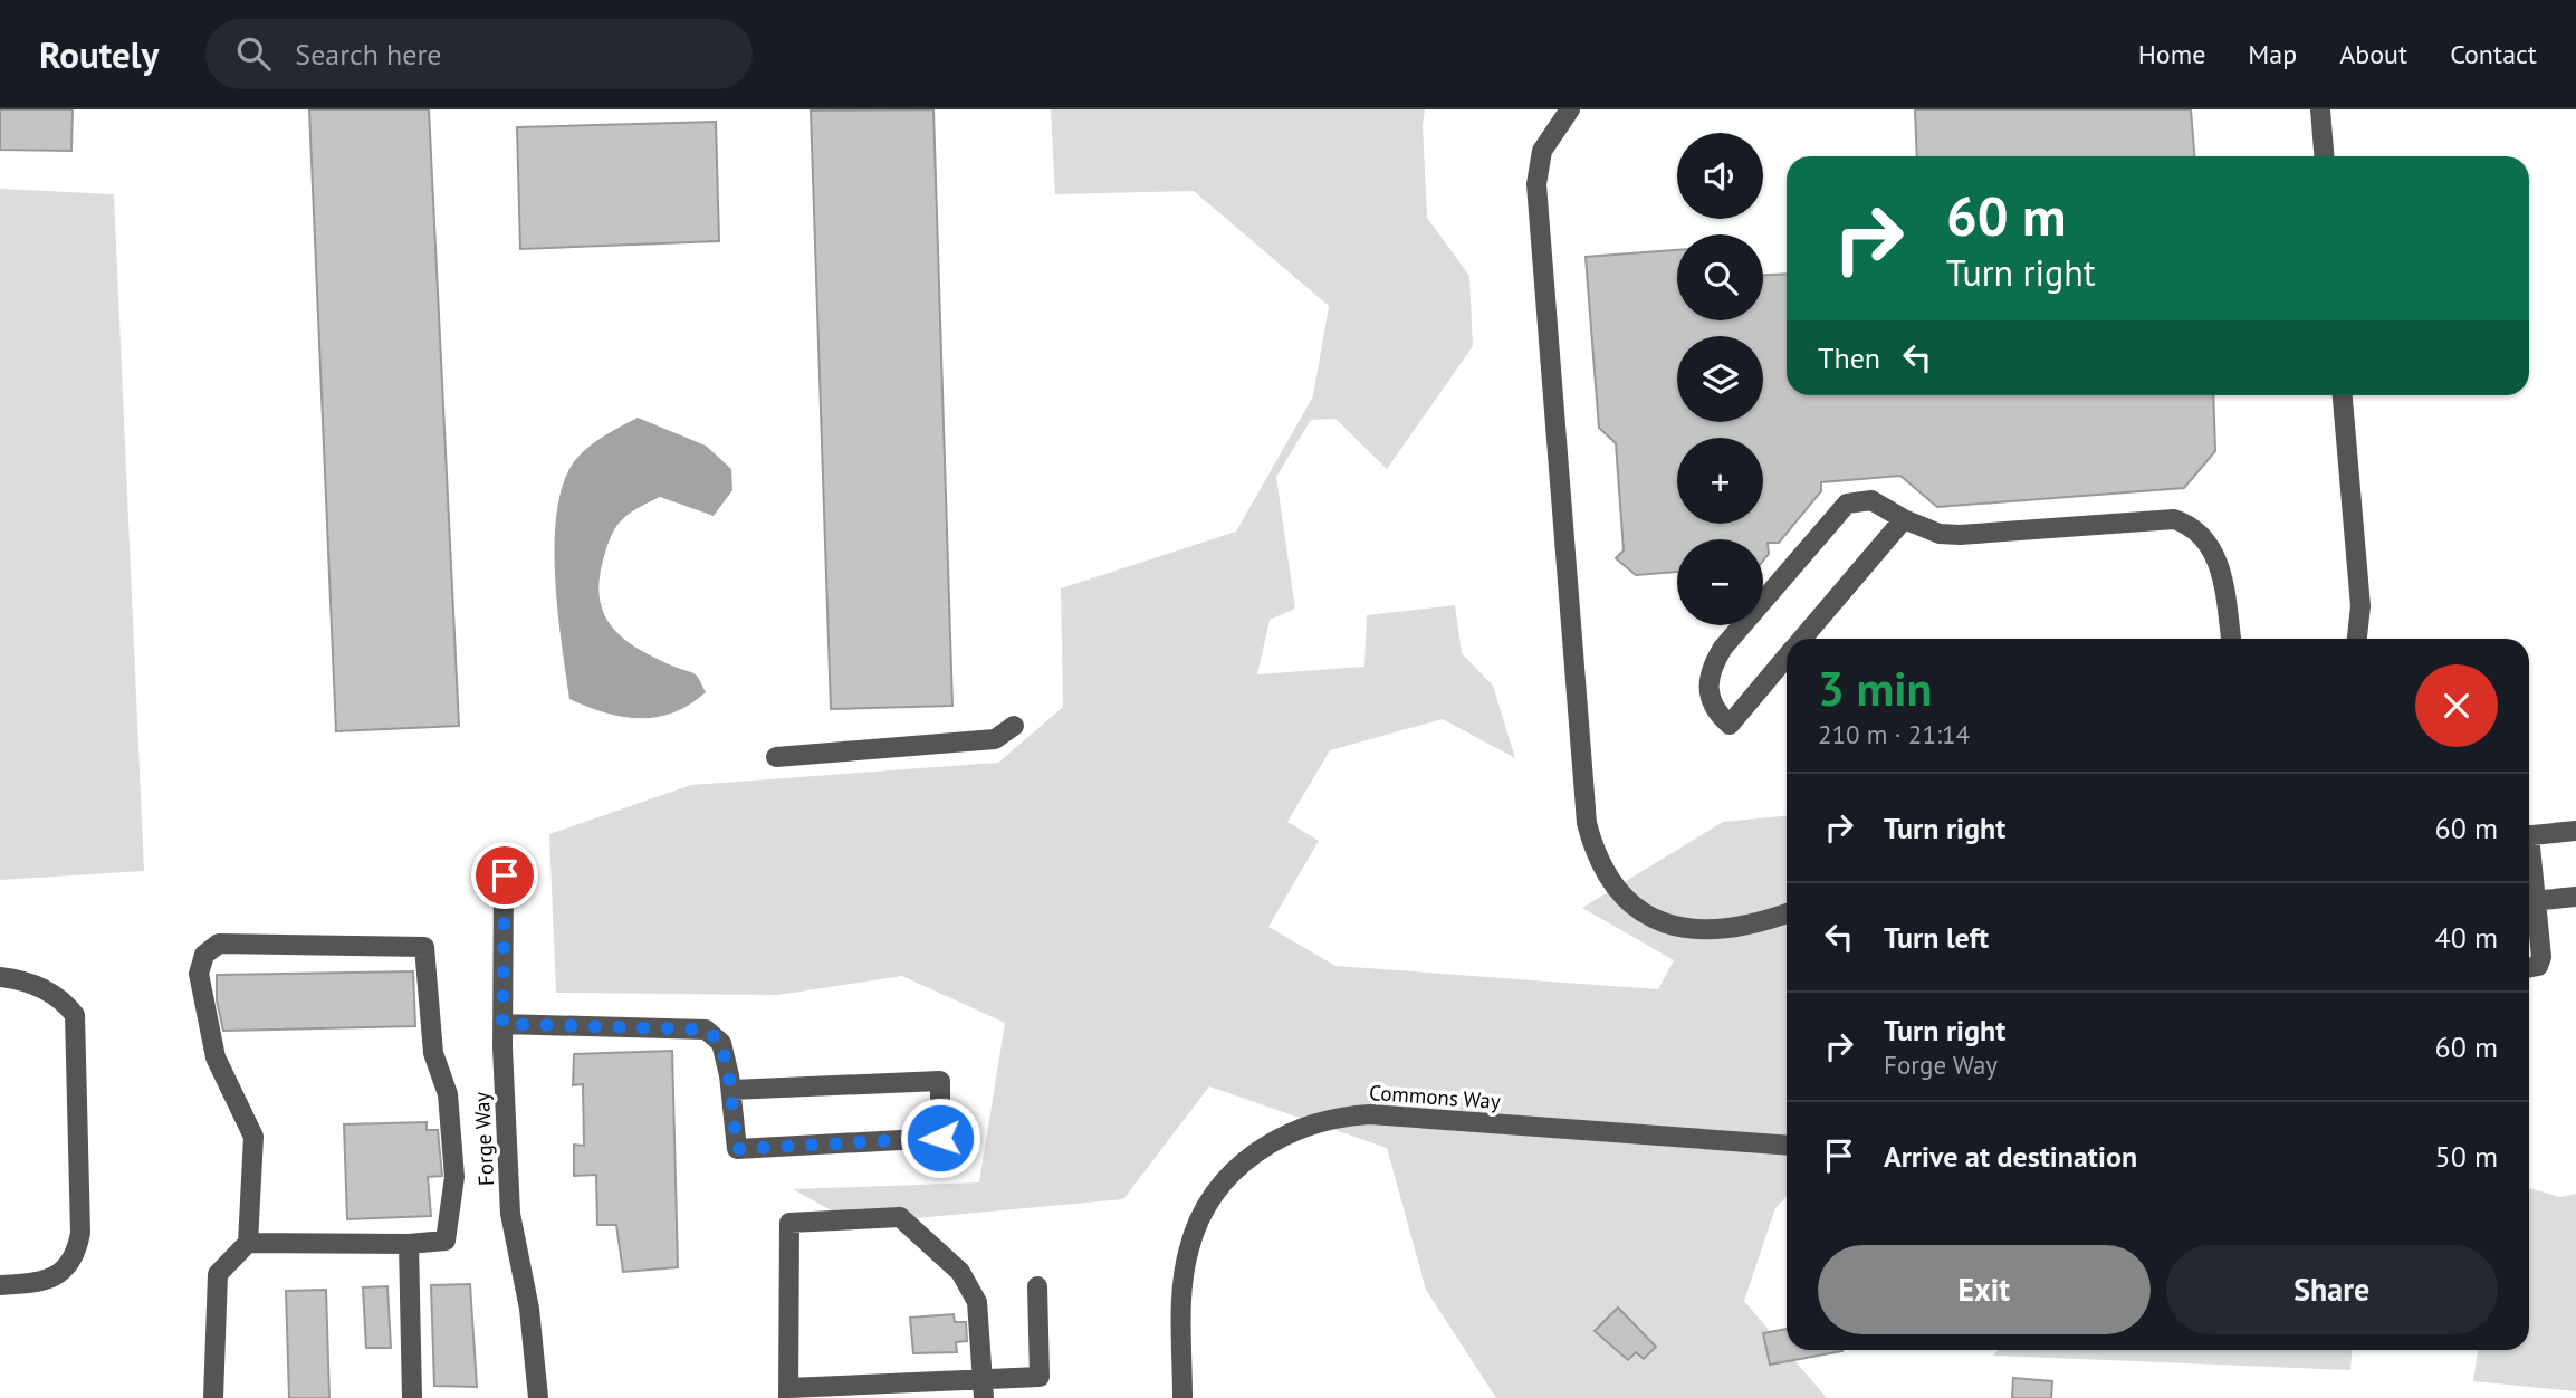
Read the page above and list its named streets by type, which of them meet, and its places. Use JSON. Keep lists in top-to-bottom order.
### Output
{
  "streets": {
    "street": ["Commons Way", "Forge Way"]
  },
  "page": {
    "header": "Routely",
    "search": "Search here",
    "nav": [
      "Home",
      "Map",
      "About",
      "Contact"
    ],
    "map_buttons": ["+", "−"],
    "turn": ["60 m", "Turn right"],
    "then": "Then",
    "heading": ["3 min", "210 m · 21:14"],
    "list": [
      {
        "name": "Turn right",
        "value": "60 m"
      },
      {
        "name": "Turn left",
        "value": "40 m"
      },
      {
        "name": "Turn right",
        "note": "Forge Way",
        "value": "60 m"
      },
      {
        "name": "Arrive at destination",
        "value": "50 m"
      }
    ],
    "buttons": ["Exit", "Share"]
  }
}
